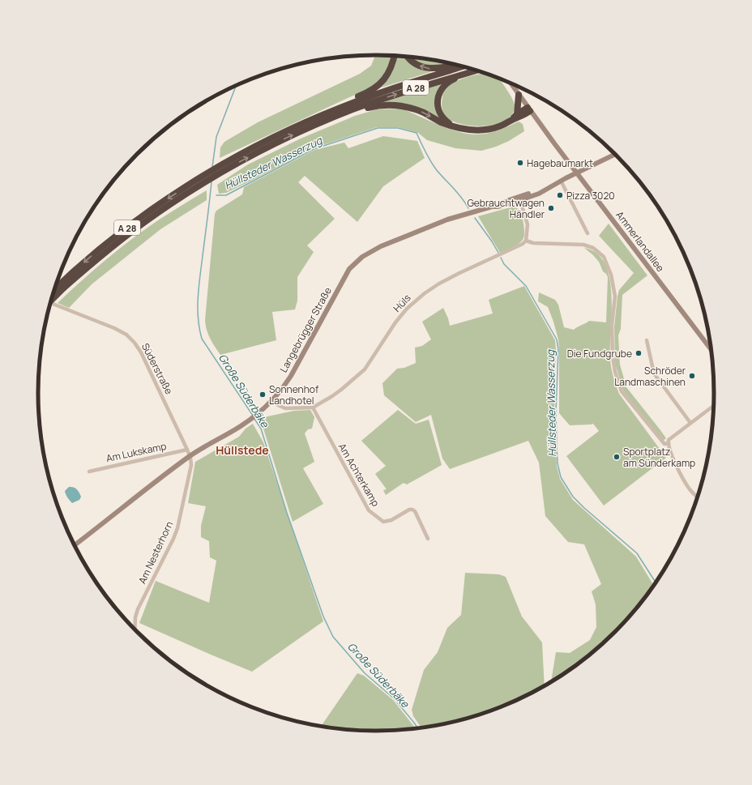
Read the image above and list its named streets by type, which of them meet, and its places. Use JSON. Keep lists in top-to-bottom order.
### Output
{
  "streets": {
    "highway": ["A 28"],
    "street": [
      "Ammerlandallee",
      "Hüls",
      "Langebrügger Straße",
      "Süderstraße",
      "Am Lukskamp",
      "Am Achterkamp",
      "Am Nesterhorn"
    ]
  },
  "crossings": [
    ["Ammerlandallee", "Langebrügger Straße"],
    ["Hüls", "Am Achterkamp"],
    ["Langebrügger Straße", "Süderstraße"],
    ["Langebrügger Straße", "Am Nesterhorn"],
    ["Süderstraße", "Am Lukskamp"],
    ["Süderstraße", "Am Nesterhorn"]
  ],
  "districts": ["Hüllstede"],
  "water": ["Hüllsteder Wasserzug", "Große Süderbäke"],
  "places": [
    "Hagebaumarkt",
    "Pizza 3020",
    "Gebrauchtwagen Händler",
    "Die Fundgrube",
    "Schröder Landmaschinen",
    "Sonnenhof Landhotel",
    "Sportplatz am Sünderkamp"
  ]
}
